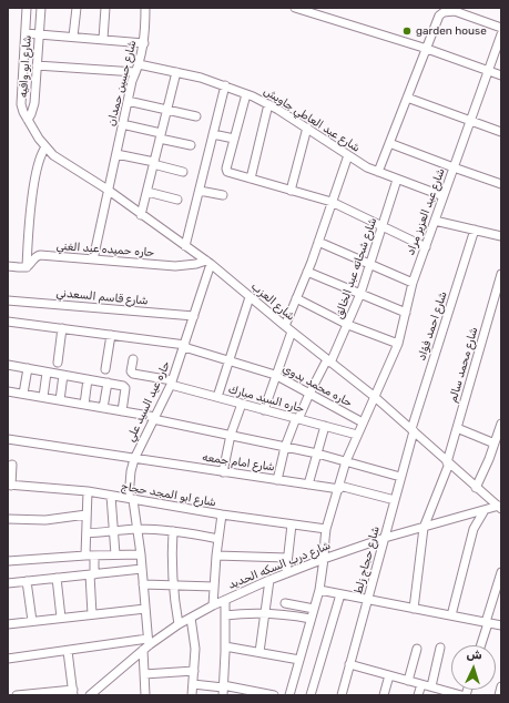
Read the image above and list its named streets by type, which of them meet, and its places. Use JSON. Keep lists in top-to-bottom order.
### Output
{
  "streets": {
    "street": [
      "شارع ابو وافيه",
      "شارع حسين حمدان",
      "شارع عبد العاطي جاويش",
      "شارع عبد العزيز مراد",
      "حاره حميده عبد الغني",
      "شارع شحاته عبد الخالق",
      "شارع قاسم السعدني",
      "شارع العزب",
      "شارع احمد فؤاد",
      "شارع محمد سالم",
      "حاره محمد بدوي",
      "حاره السيد مبارك",
      "حاره عيد السيد علي",
      "شارع امام جمعه",
      "شارع ابو المجد حجاج",
      "شارع حجاج زلط",
      "شارع درب السكه الحديد"
    ]
  },
  "crossings": [
    ["شارع ابو وافيه", "شارع العزب"],
    ["شارع حسين حمدان", "شارع عبد العاطي جاويش"],
    ["شارع حسين حمدان", "حاره حميده عبد الغني"],
    ["شارع حسين حمدان", "شارع العزب"],
    ["شارع عبد العاطي جاويش", "شارع عبد العزيز مراد"],
    ["شارع عبد العاطي جاويش", "شارع شحاته عبد الخالق"],
    ["شارع عبد العزيز مراد", "شارع العزب"],
    ["شارع عبد العزيز مراد", "حاره محمد بدوي"],
    ["شارع عبد العزيز مراد", "حاره السيد مبارك"],
    ["شارع عبد العزيز مراد", "شارع امام جمعه"],
    ["شارع عبد العزيز مراد", "شارع ابو المجد حجاج"],
    ["شارع عبد العزيز مراد", "شارع درب السكه الحديد"],
    ["حاره حميده عبد الغني", "شارع العزب"],
    ["حاره حميده عبد الغني", "حاره عيد السيد علي"],
    ["شارع شحاته عبد الخالق", "شارع العزب"],
    ["شارع شحاته عبد الخالق", "حاره محمد بدوي"],
    ["شارع شحاته عبد الخالق", "حاره السيد مبارك"],
    ["شارع شحاته عبد الخالق", "شارع امام جمعه"],
    ["شارع قاسم السعدني", "حاره عيد السيد علي"],
    ["شارع العزب", "شارع احمد فؤاد"],
    ["شارع العزب", "شارع محمد سالم"],
    ["شارع العزب", "حاره عيد السيد علي"],
    ["شارع العزب", "شارع حجاج زلط"],
    ["شارع العزب", "شارع درب السكه الحديد"],
    ["شارع احمد فؤاد", "شارع حجاج زلط"],
    ["شارع محمد سالم", "شارع درب السكه الحديد"],
    ["حاره محمد بدوي", "حاره عيد السيد علي"],
    ["حاره السيد مبارك", "حاره عيد السيد علي"],
    ["حاره عيد السيد علي", "شارع امام جمعه"],
    ["حاره عيد السيد علي", "شارع ابو المجد حجاج"],
    ["حاره عيد السيد علي", "شارع درب السكه الحديد"],
    ["شارع امام جمعه", "شارع حجاج زلط"],
    ["شارع حجاج زلط", "شارع درب السكه الحديد"]
  ],
  "places": ["garden house"],
  "north": "top"
}
